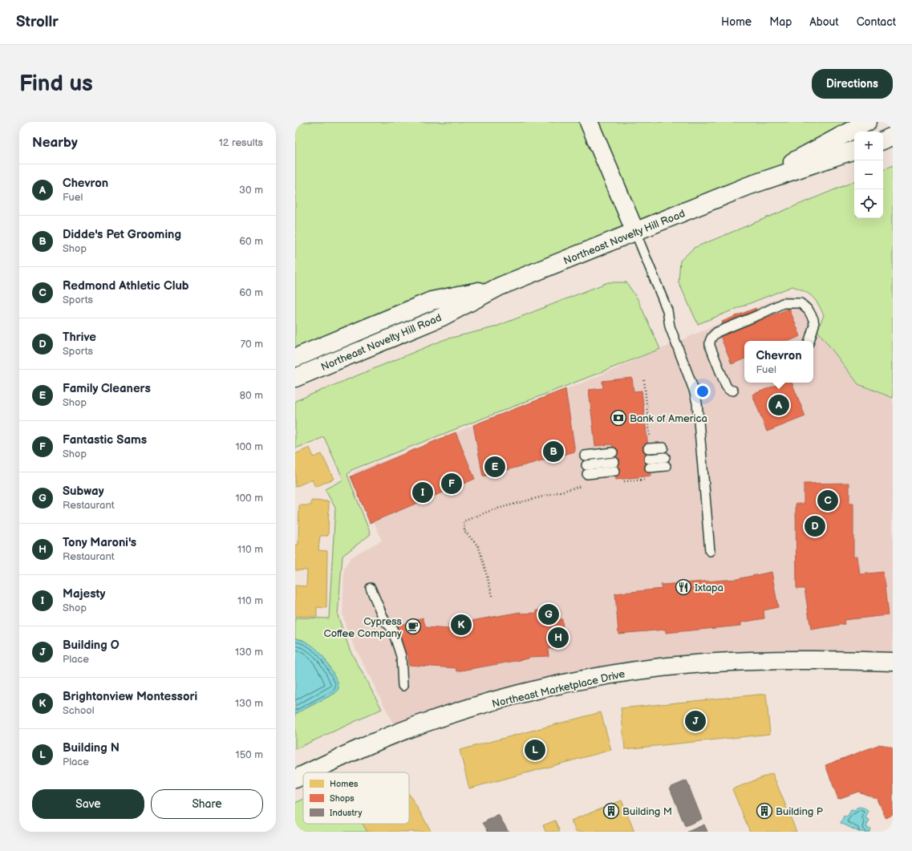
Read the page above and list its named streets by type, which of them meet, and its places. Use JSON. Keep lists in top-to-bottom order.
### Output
{
  "streets": {
    "main road": ["Northeast Novelty Hill Road", "Northeast Marketplace Drive"]
  },
  "places": {
    "bank": ["Bank of America"],
    "restaurant": ["Ixtapa"],
    "cafe": ["Cypress Coffee Company"],
    "building": ["Building M", "Building P"]
  },
  "legend": ["Homes", "Shops", "Industry"],
  "page": {
    "header": "Strollr",
    "nav": [
      "Home",
      "Map",
      "About",
      "Contact"
    ],
    "buttons": [
      "Directions",
      ["Save", "Share"]
    ],
    "title": "Find us",
    "heading": ["Nearby", "12 results"],
    "map_buttons": ["+", "−"],
    "list": [
      {
        "mark": "A",
        "name": "Chevron",
        "note": "Fuel",
        "value": "30 m"
      },
      {
        "mark": "B",
        "name": "Didde's Pet Grooming",
        "note": "Shop",
        "value": "60 m"
      },
      {
        "mark": "C",
        "name": "Redmond Athletic Club",
        "note": "Sports",
        "value": "60 m"
      },
      {
        "mark": "D",
        "name": "Thrive",
        "note": "Sports",
        "value": "70 m"
      },
      {
        "mark": "E",
        "name": "Family Cleaners",
        "note": "Shop",
        "value": "80 m"
      },
      {
        "mark": "F",
        "name": "Fantastic Sams",
        "note": "Shop",
        "value": "100 m"
      },
      {
        "mark": "G",
        "name": "Subway",
        "note": "Restaurant",
        "value": "100 m"
      },
      {
        "mark": "H",
        "name": "Tony Maroni's",
        "note": "Restaurant",
        "value": "110 m"
      },
      {
        "mark": "I",
        "name": "Majesty",
        "note": "Shop",
        "value": "110 m"
      },
      {
        "mark": "J",
        "name": "Building O",
        "note": "Place",
        "value": "130 m"
      },
      {
        "mark": "K",
        "name": "Brightonview Montessori",
        "note": "School",
        "value": "130 m"
      },
      {
        "mark": "L",
        "name": "Building N",
        "note": "Place",
        "value": "150 m"
      }
    ],
    "popup": ["Chevron", "Fuel"],
    "pins": [
      "A",
      "B",
      "E",
      "F",
      "I",
      "C",
      "D",
      "G",
      "K",
      "H",
      "J",
      "L"
    ]
  }
}
